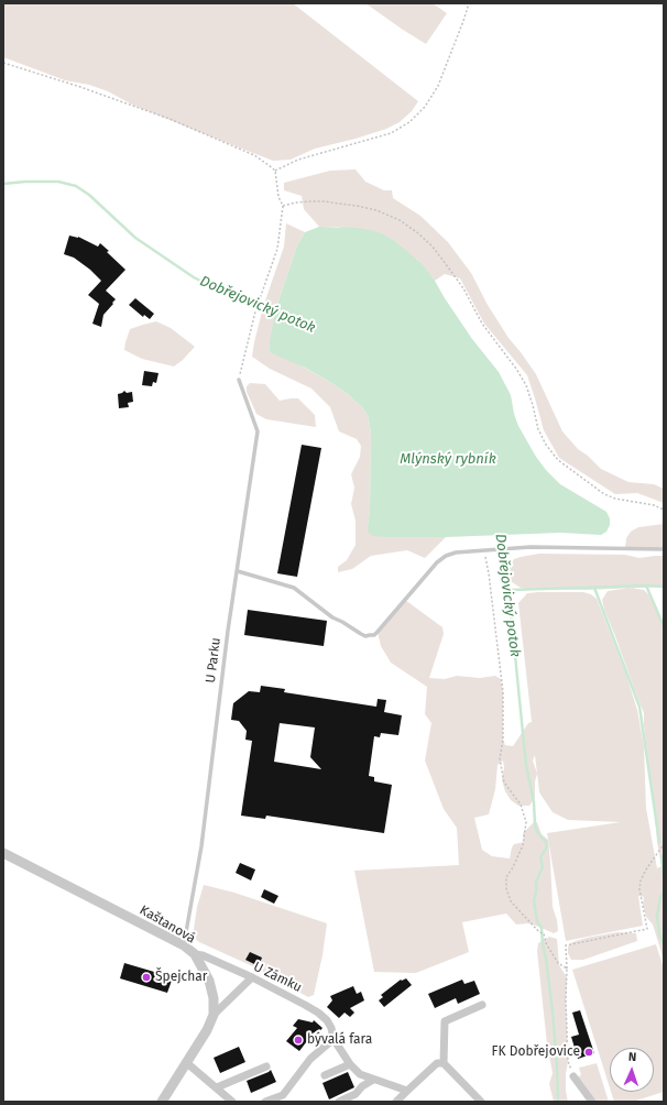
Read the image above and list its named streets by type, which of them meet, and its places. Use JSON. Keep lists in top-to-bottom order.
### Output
{
  "streets": {
    "street": ["Kaštanová", "U Zámku"],
    "lane": ["U Parku"]
  },
  "crossings": [
    ["U Parku", "Kaštanová"],
    ["Kaštanová", "U Zámku"]
  ],
  "water": ["Dobřejovický potok", "Mlýnský rybník"],
  "places": ["Špejchar", "bývalá fara", "FK Dobřejovice"],
  "north": "top"
}
